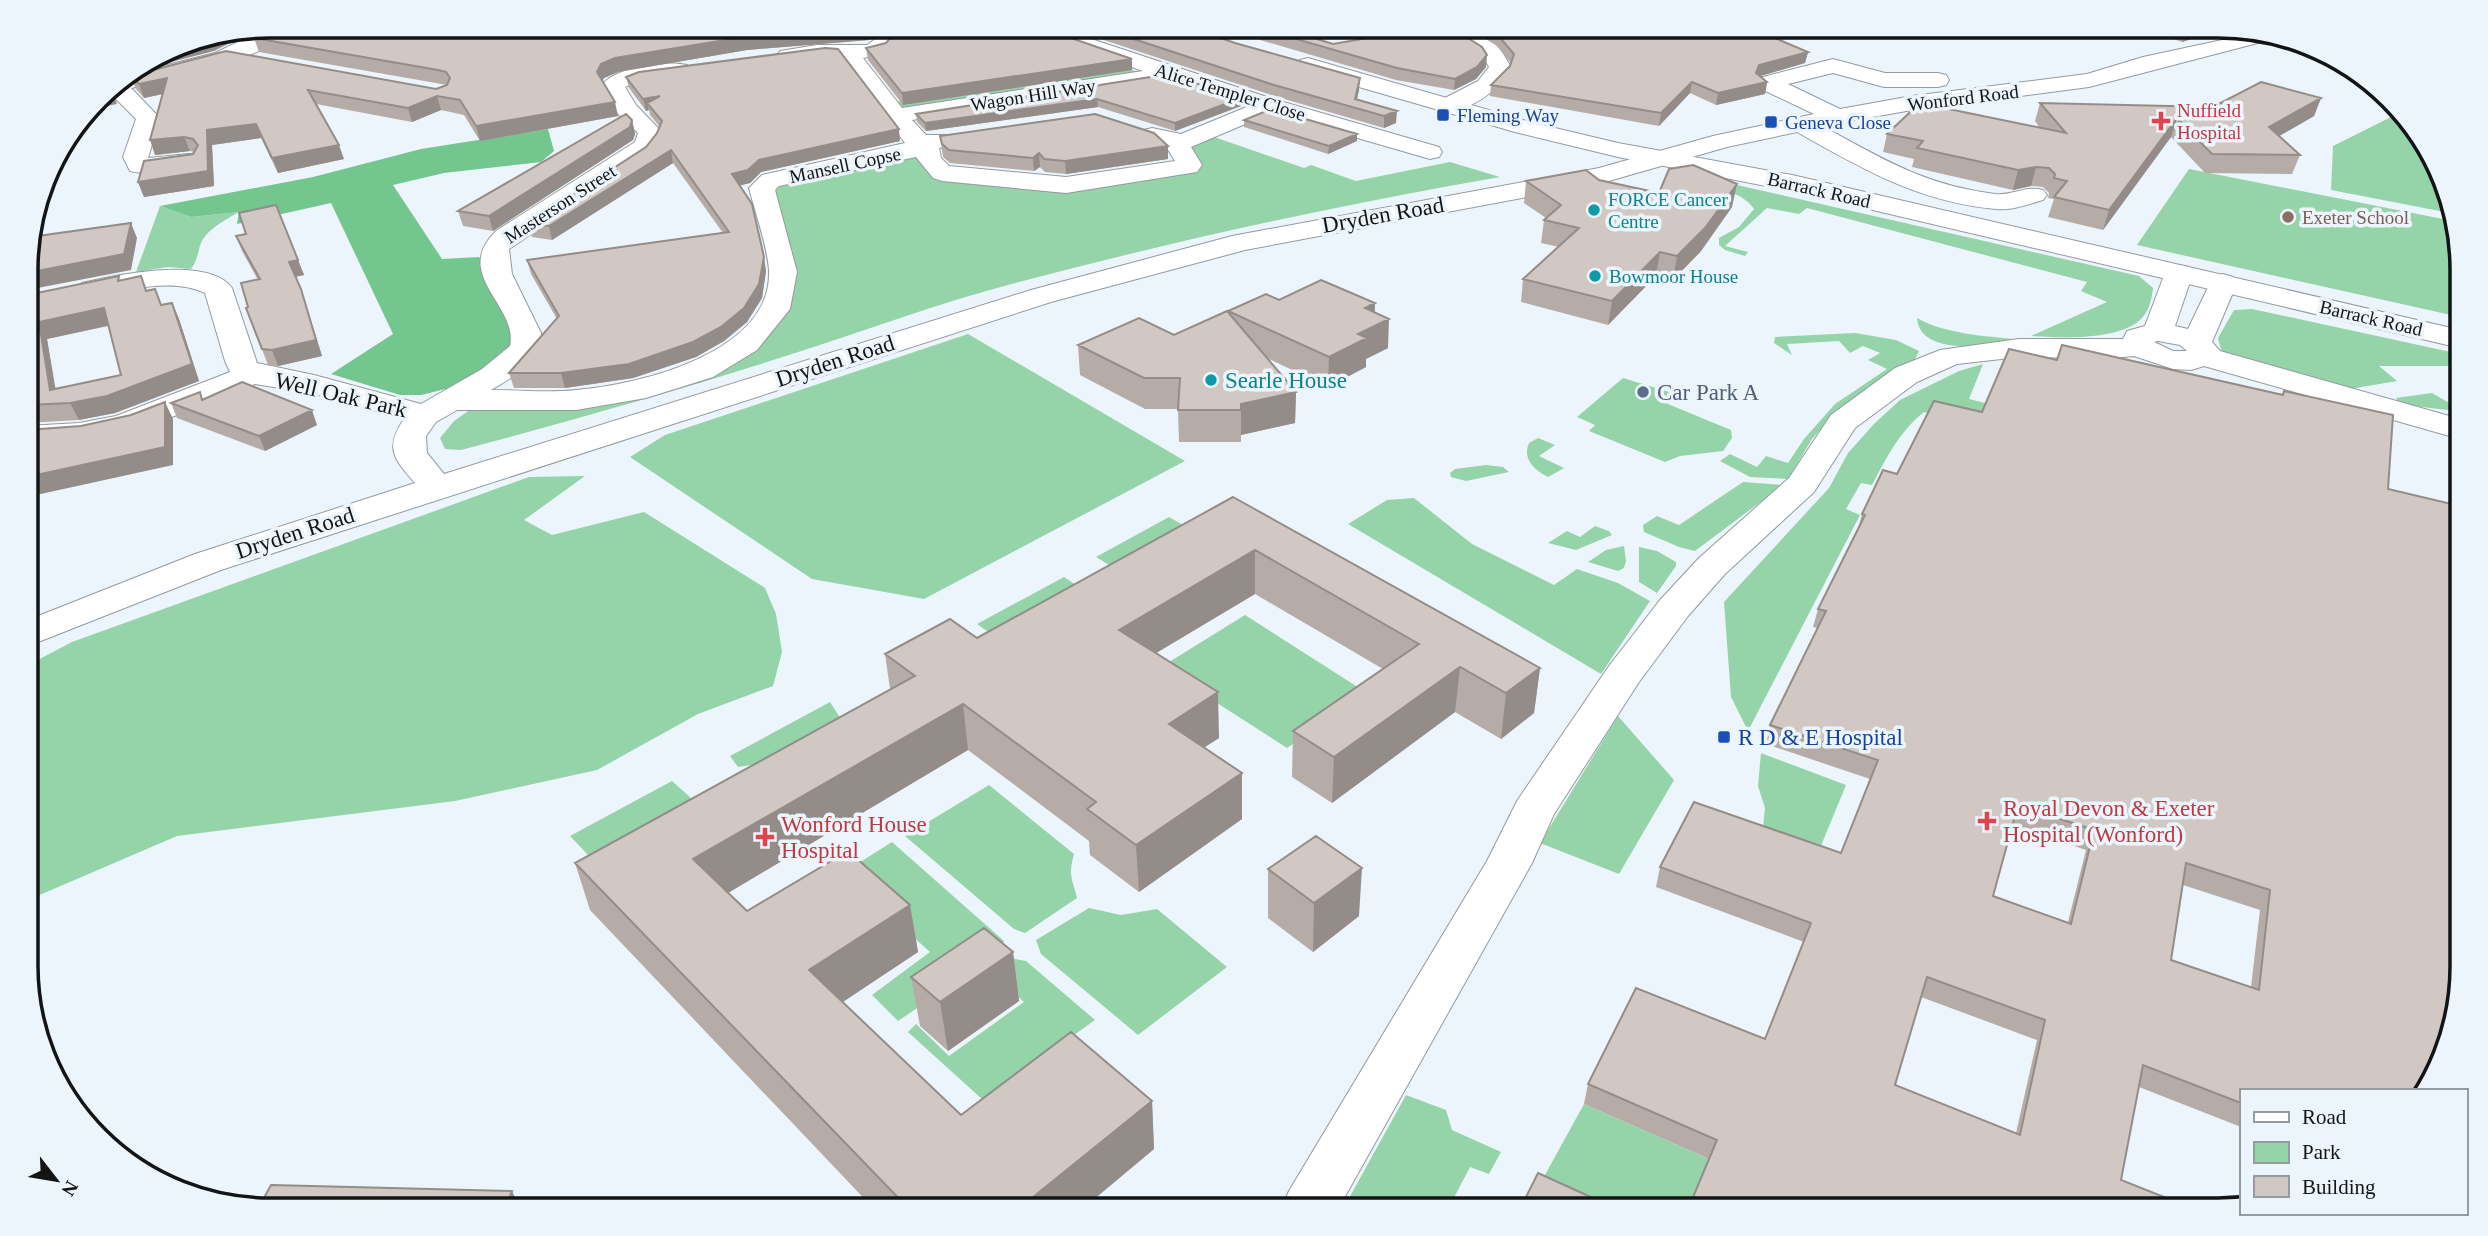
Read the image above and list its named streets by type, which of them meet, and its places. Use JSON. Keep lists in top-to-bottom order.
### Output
{
  "streets": {
    "street": [
      "Alice Templer Close",
      "Wagon Hill Way",
      "Wonford Road",
      "Mansell Copse",
      "Barrack Road",
      "Masterson Street",
      "Dryden Road",
      "Well Oak Park"
    ]
  },
  "crossings": [
    ["Alice Templer Close", "Wagon Hill Way"],
    ["Wonford Road", "Barrack Road"],
    ["Wonford Road", "Dryden Road"],
    ["Mansell Copse", "Masterson Street"],
    ["Mansell Copse", "Well Oak Park"],
    ["Barrack Road", "Dryden Road"],
    ["Masterson Street", "Well Oak Park"],
    ["Dryden Road", "Well Oak Park"]
  ],
  "places": {
    "transit": ["Fleming Way", "Geneva Close", "R D & E Hospital"],
    "health": ["Nuffield Hospital", "Royal Devon & Exeter Hospital (Wonford)", "Wonford House Hospital"],
    "other": [
      "FORCE Cancer Centre",
      "Exeter School",
      "Bowmoor House",
      "Searle House",
      "Car Park A"
    ]
  },
  "legend": ["Road", "Park", "Building"],
  "north": "bottom right"
}
